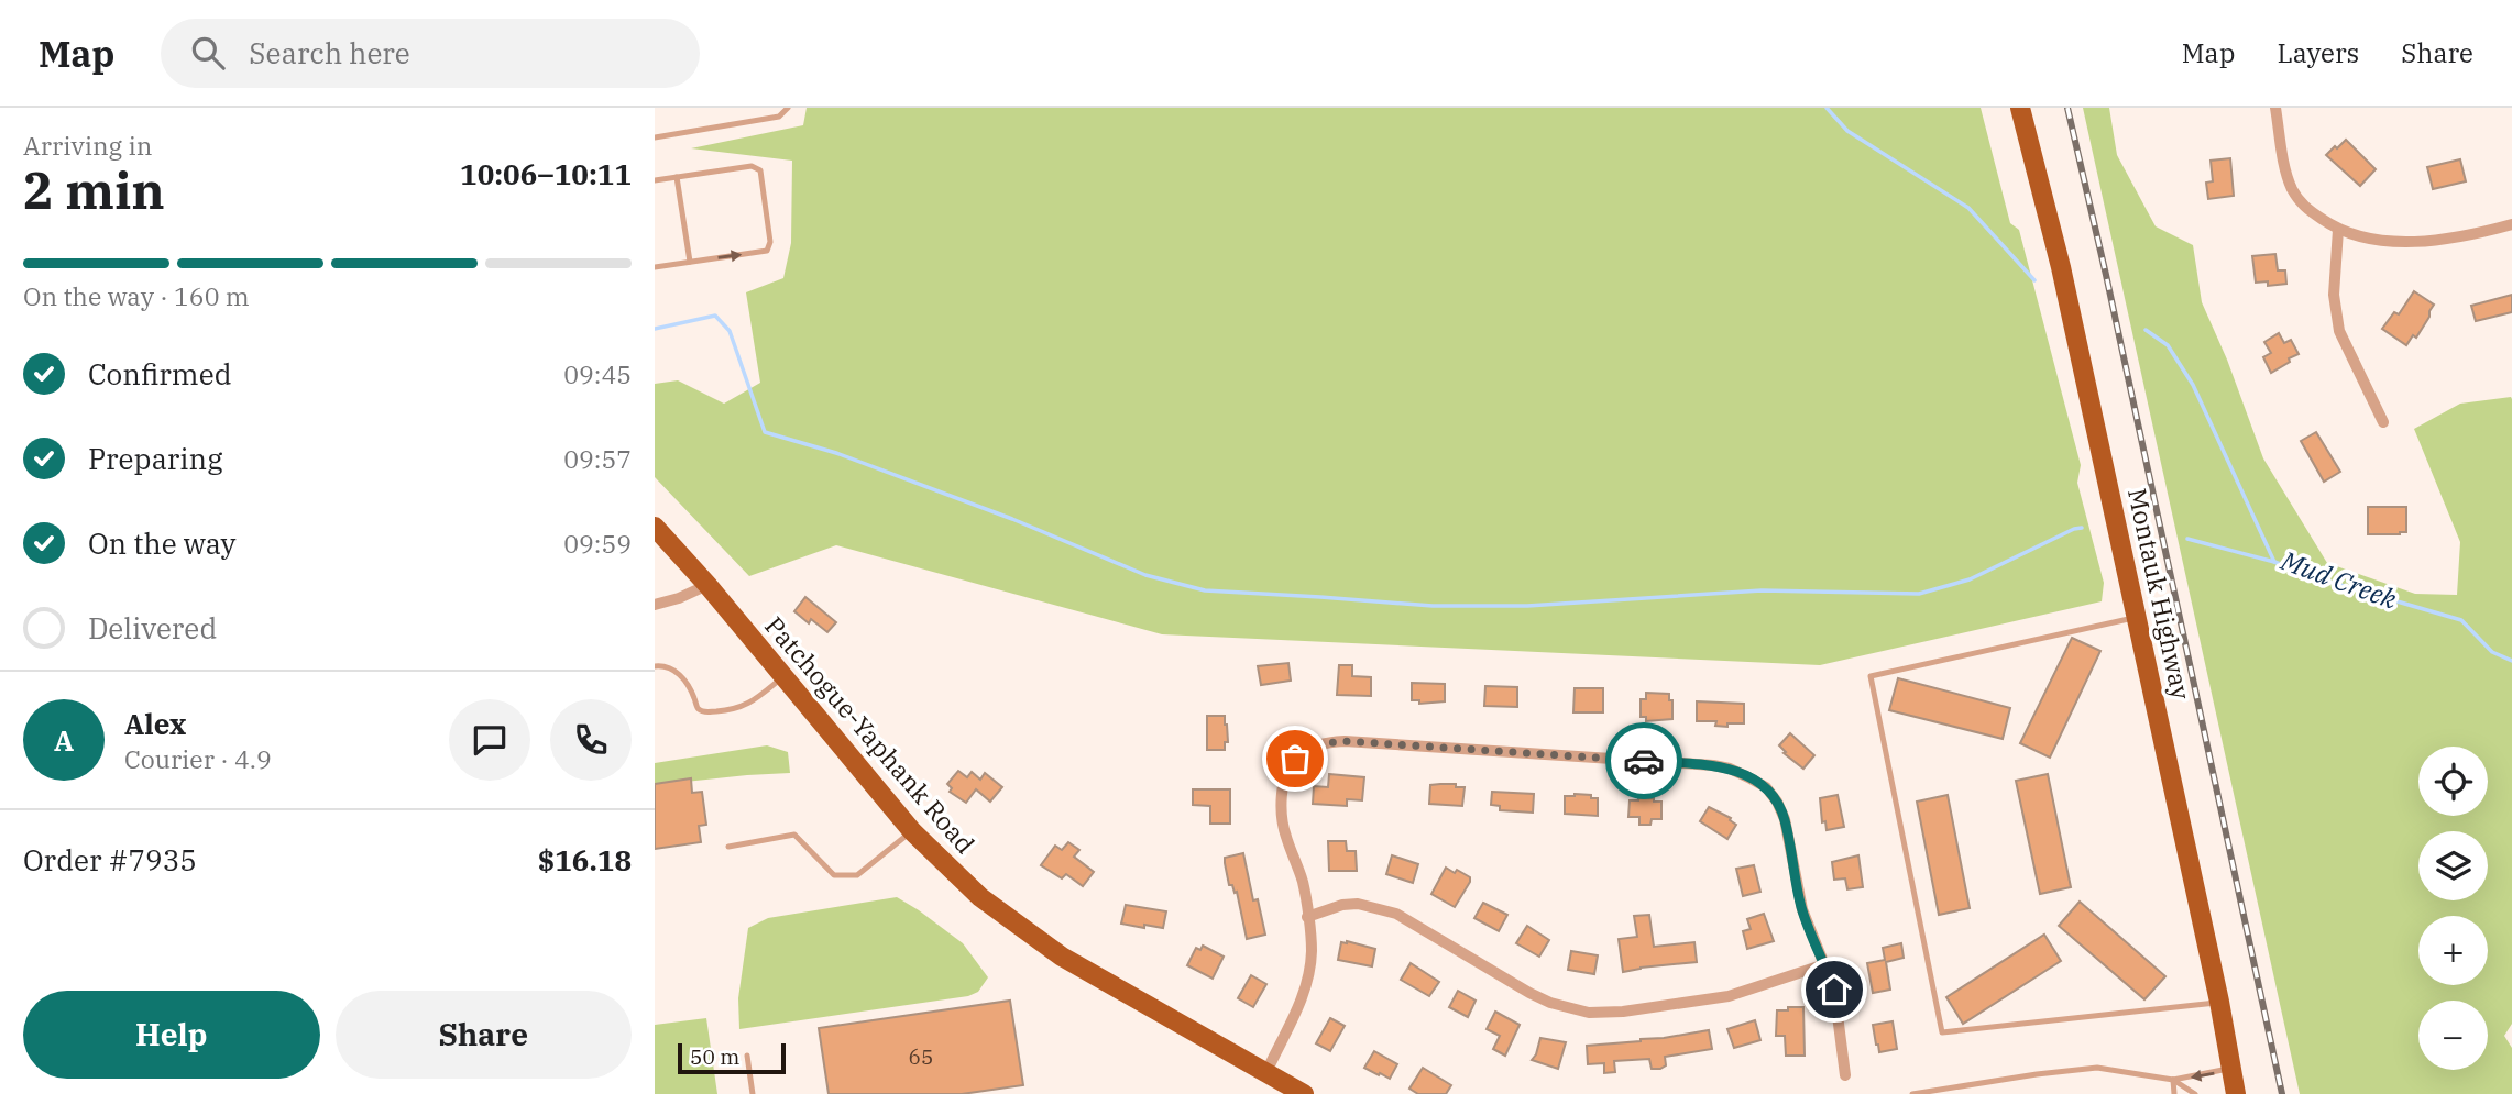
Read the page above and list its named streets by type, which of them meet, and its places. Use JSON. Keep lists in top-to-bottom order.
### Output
{
  "streets": {
    "main road": ["Montauk Highway", "Patchogue-Yaphank Road"]
  },
  "water": ["Mud Creek"],
  "house_numbers": ["65"],
  "scale_bar": "50 m",
  "page": {
    "header": "Map",
    "search": "Search here",
    "nav": ["Map", "Layers", "Share"],
    "heading": ["2 min", "Arriving in", "10:06–10:11"],
    "panel": [
      "Alex",
      "Courier · 4.9",
      "Order #7935",
      "$16.18"
    ],
    "bar": "On the way · 160 m",
    "list": [
      ["Confirmed", "09:45"],
      ["Preparing", "09:57"],
      ["On the way", "09:59"],
      "Delivered"
    ],
    "round": "A",
    "map_buttons": ["+", "−"],
    "buttons": ["Help", "Share"],
    "scale": "50 m"
  }
}
